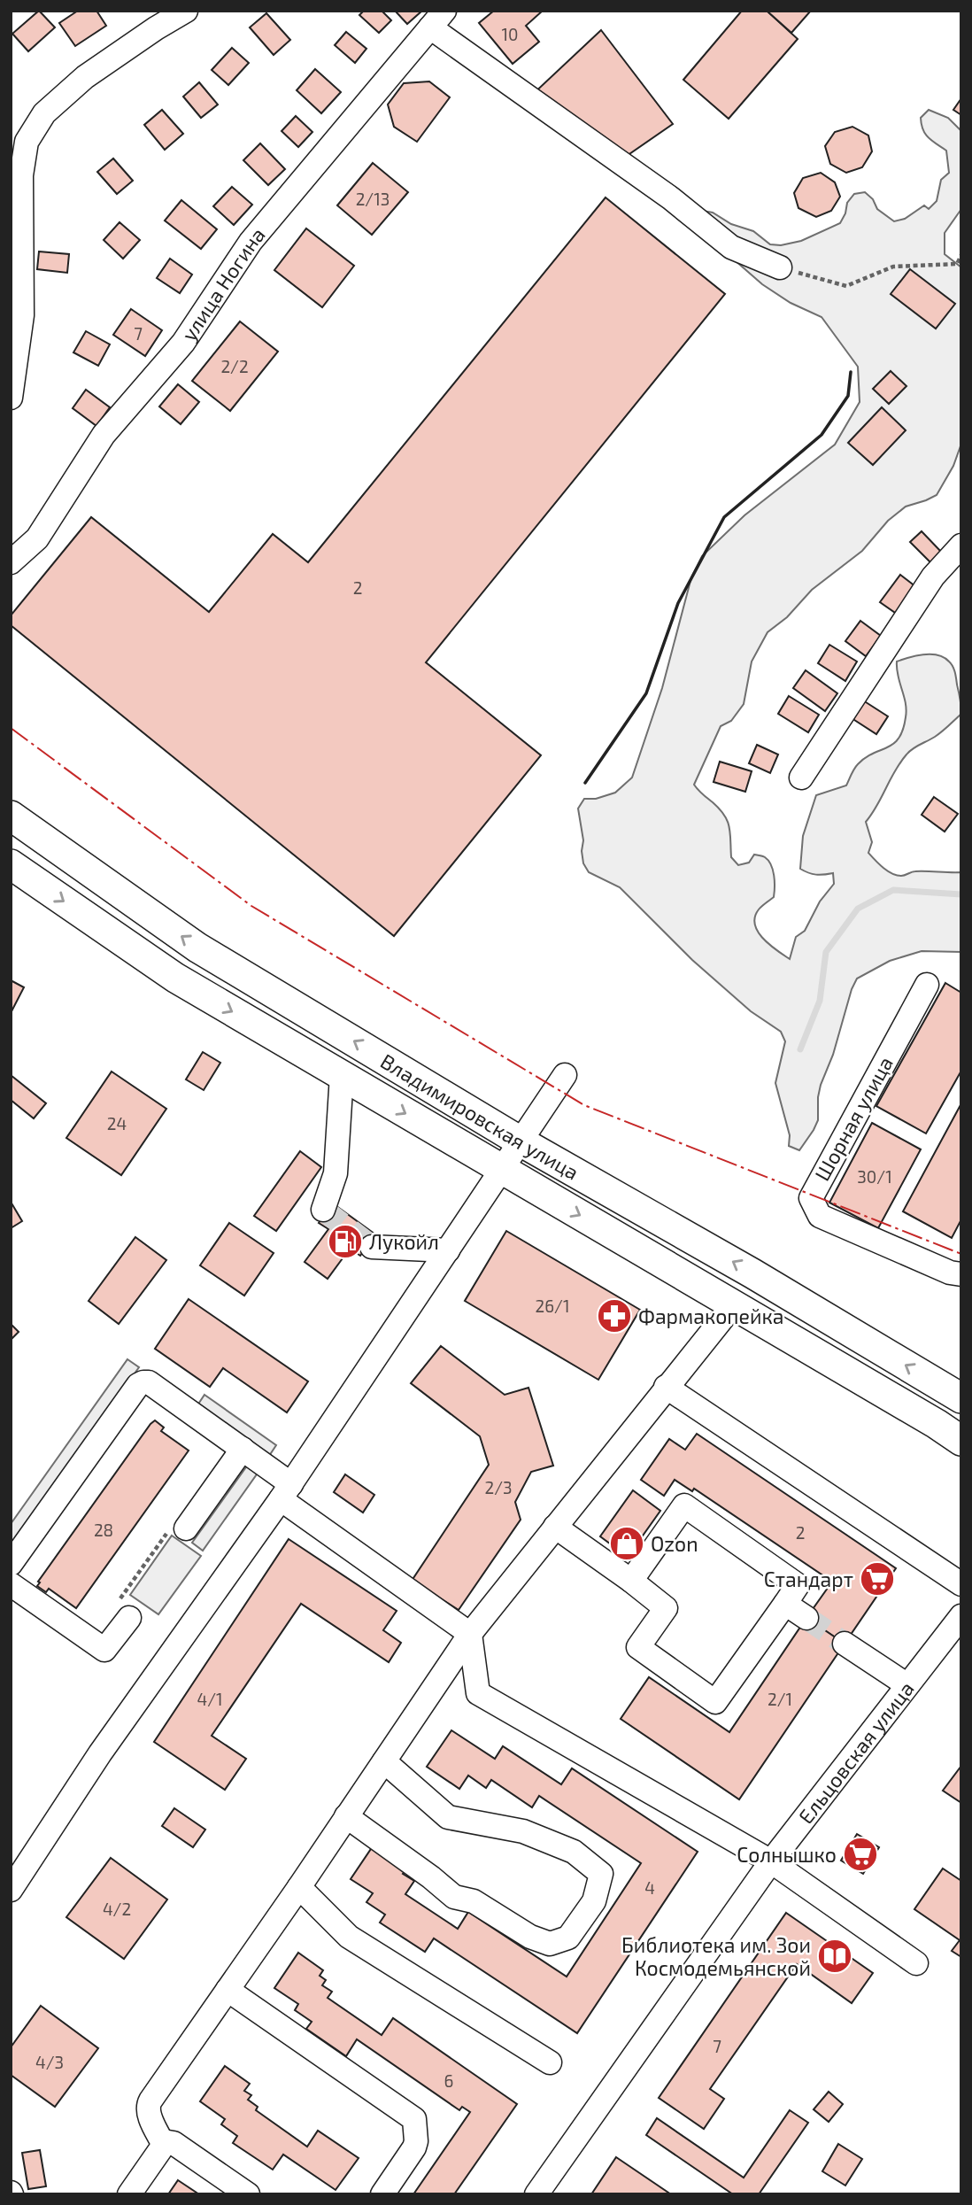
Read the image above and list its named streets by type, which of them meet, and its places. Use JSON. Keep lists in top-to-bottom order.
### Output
{
  "streets": {
    "main road": ["Владимировская улица"],
    "street": ["улица Ногина", "Шорная улица", "Ельцовская улица"]
  },
  "places": {
    "fuel station": ["Лукойл"],
    "pharmacy": ["Фармакопейка"],
    "shop": ["Ozon"],
    "supermarket": ["Стандарт", "Солнышко"],
    "library": ["Библиотека им. Зои Космодемьянской"]
  },
  "house_numbers": [
    "10",
    "2/13",
    "7",
    "2/2",
    "2",
    "24",
    "30/1",
    "26/1",
    "2/3",
    "28",
    "2",
    "4/1",
    "2/1",
    "4",
    "4/2",
    "7",
    "4/3",
    "6"
  ]
}
